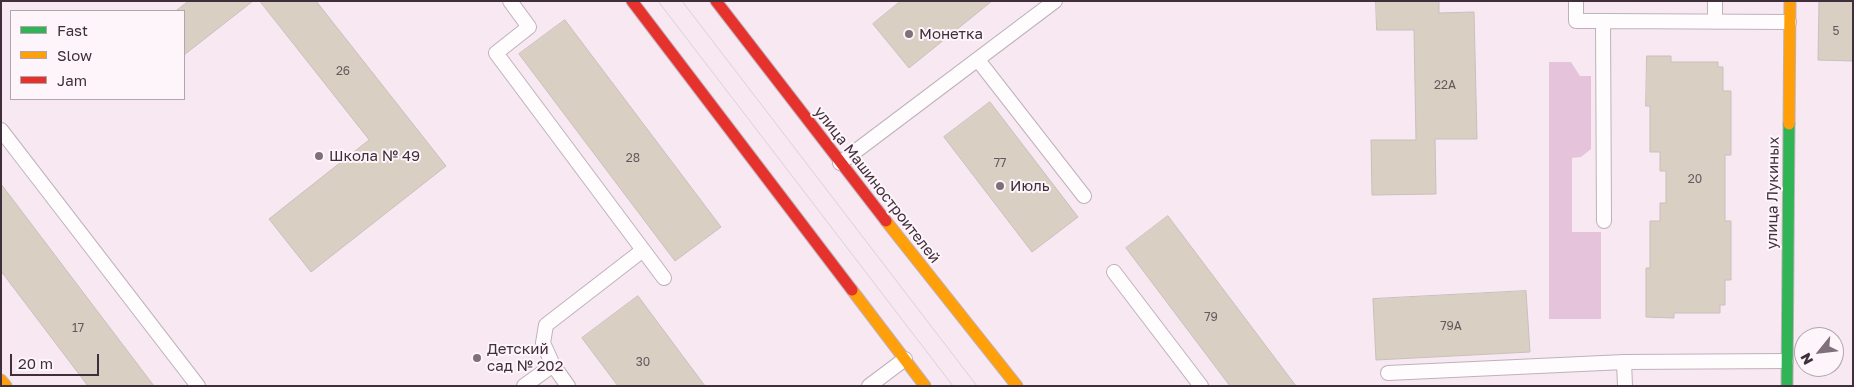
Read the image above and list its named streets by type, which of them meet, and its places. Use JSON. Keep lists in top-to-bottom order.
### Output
{
  "streets": {
    "main road": ["улица Машиностроителей", "улица Лукиных"]
  },
  "places": [
    "Монетка",
    "Школа № 49",
    "Июль",
    "Детский сад № 202"
  ],
  "house_numbers": [
    "5",
    "26",
    "22А",
    "28",
    "77",
    "20",
    "79",
    "79А",
    "17",
    "30"
  ],
  "legend": ["Fast", "Slow", "Jam"],
  "scale_bar": "20 m",
  "north": "bottom left"
}
